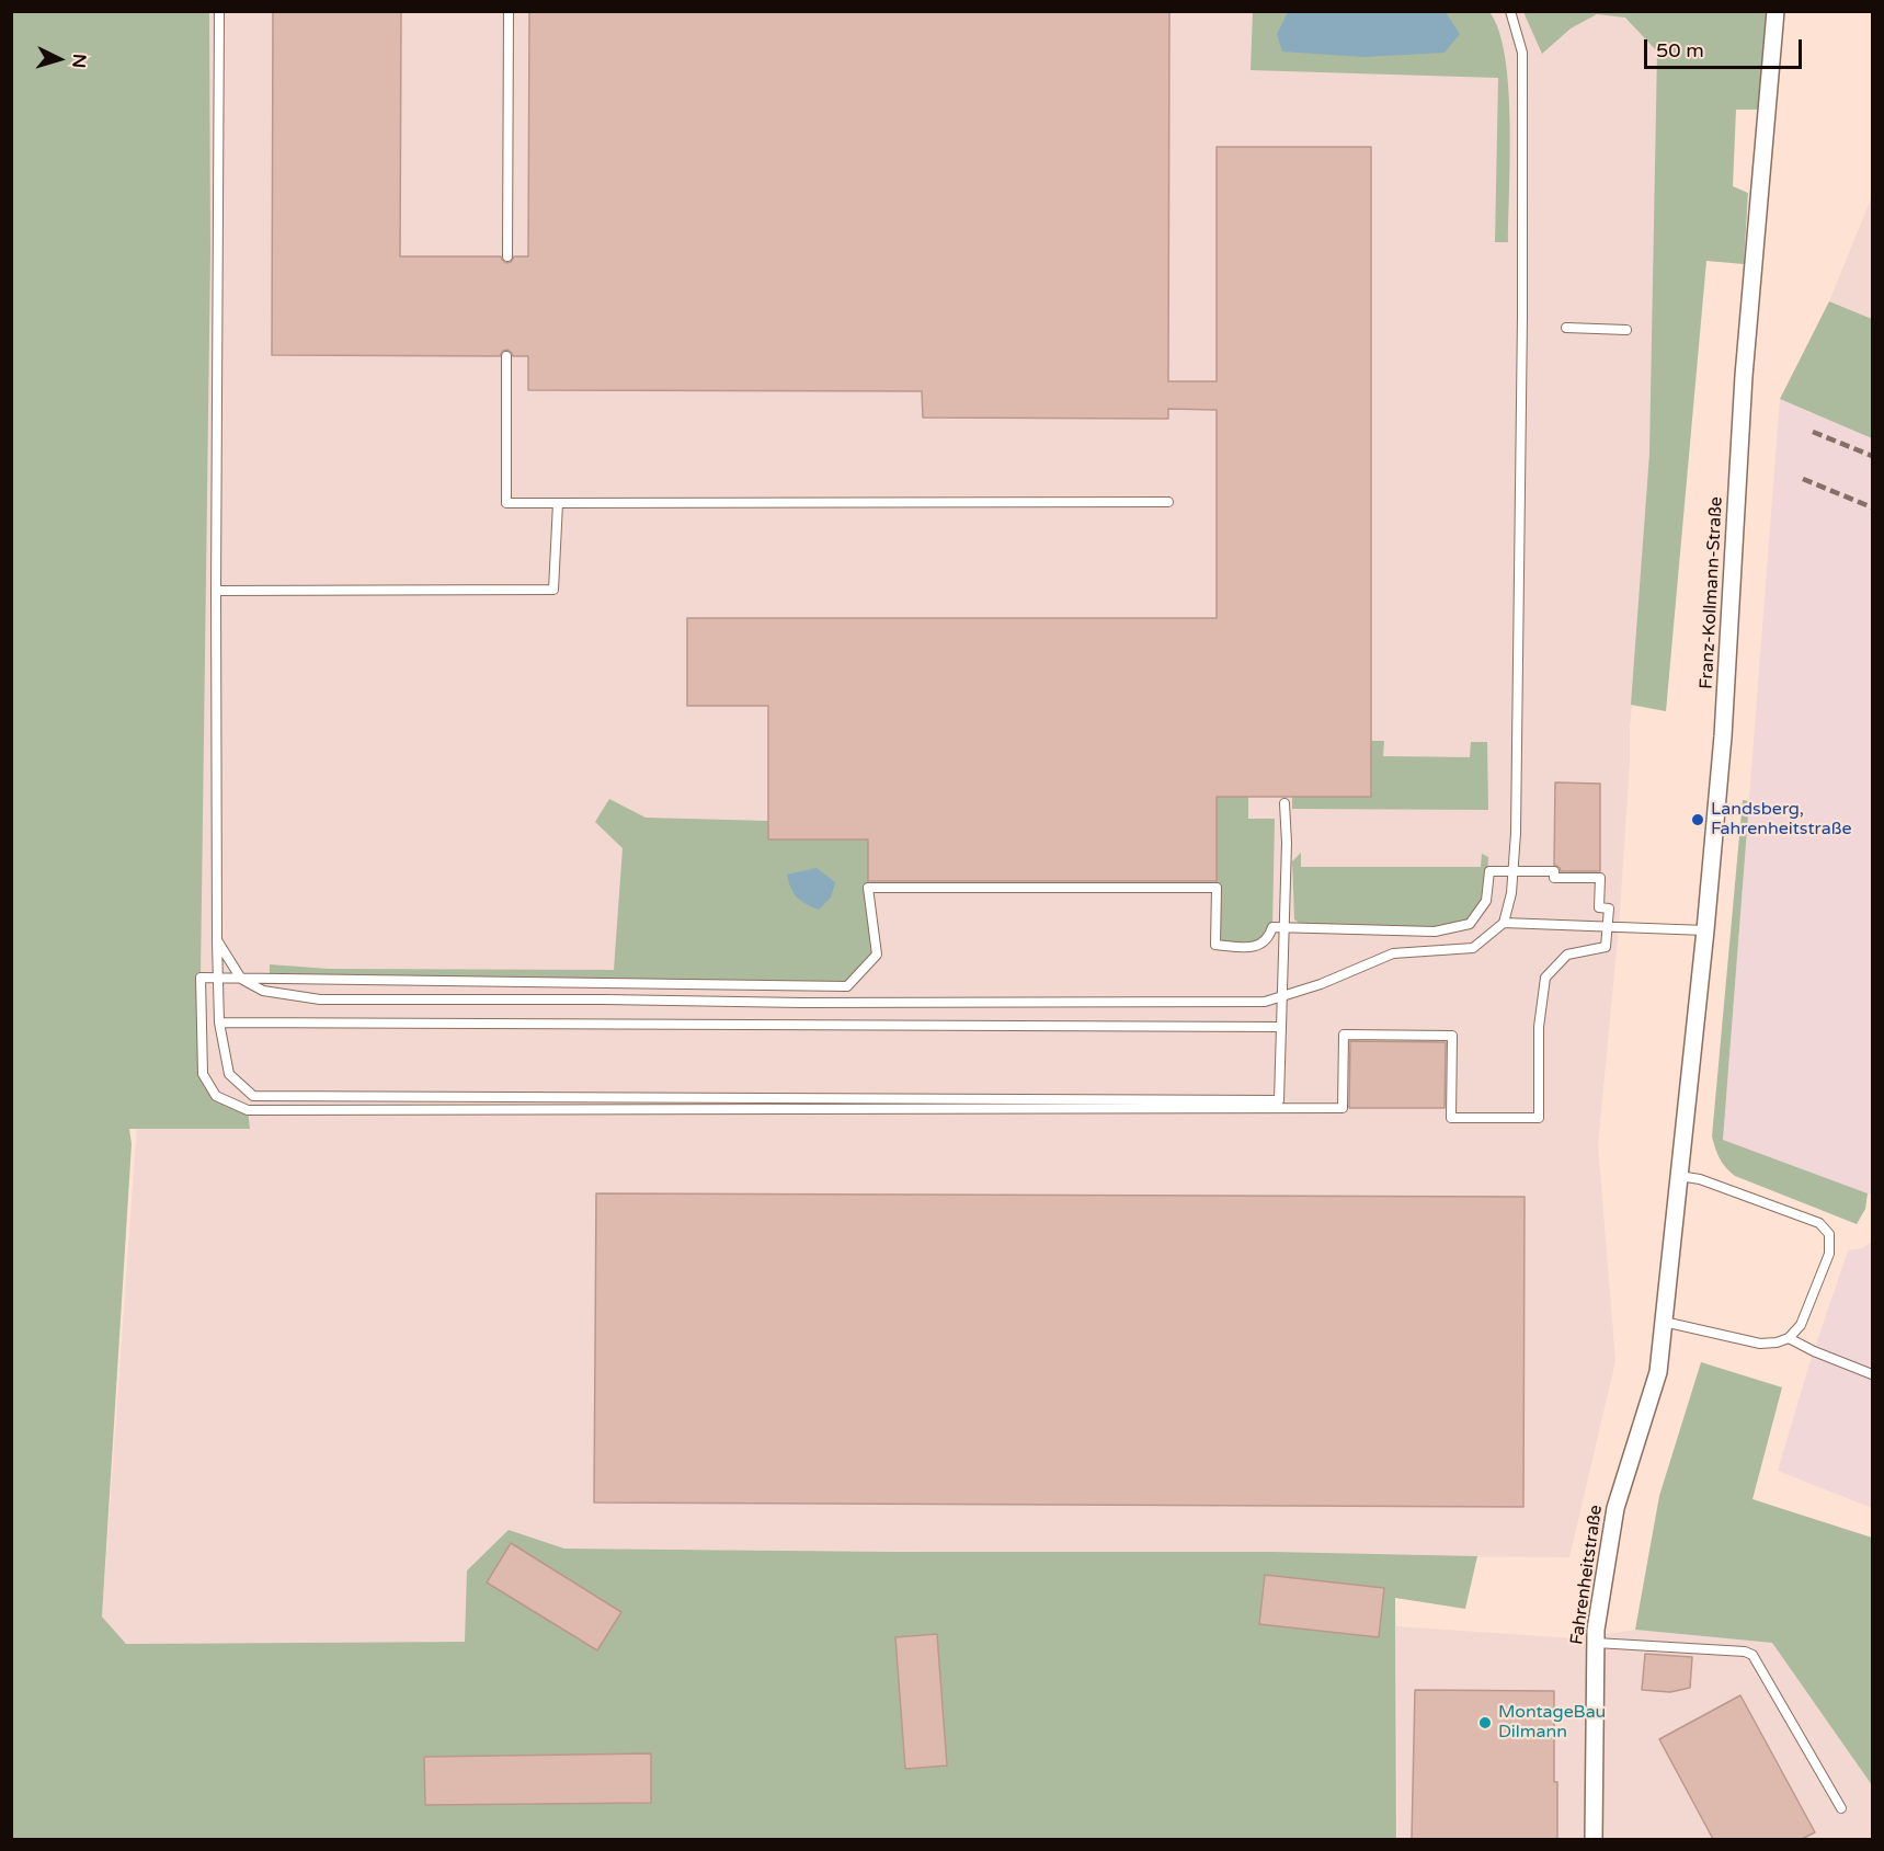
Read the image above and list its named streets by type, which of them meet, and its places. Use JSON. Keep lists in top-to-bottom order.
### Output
{
  "streets": {
    "street": ["Franz-Kollmann-Straße", "Fahrenheitstraße"]
  },
  "crossings": [
    ["Franz-Kollmann-Straße", "Fahrenheitstraße"]
  ],
  "places": ["Landsberg, Fahrenheitstraße", "MontageBau Dilmann"],
  "scale_bar": "50 m",
  "north": "right"
}
